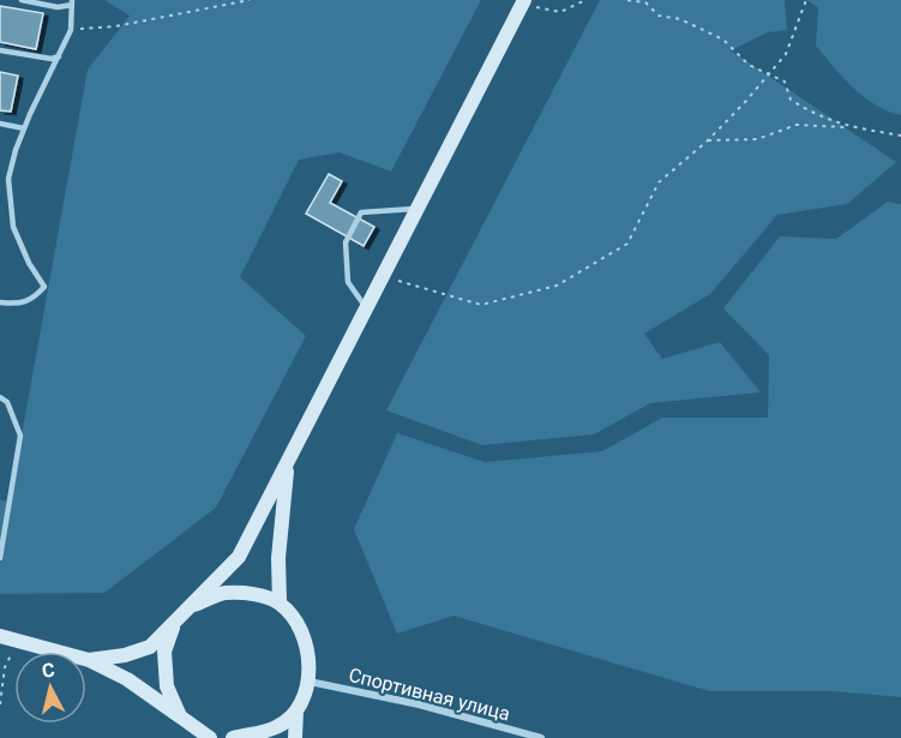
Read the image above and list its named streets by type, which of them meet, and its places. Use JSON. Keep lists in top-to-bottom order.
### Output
{
  "streets": {
    "street": ["Спортивная улица"]
  },
  "north": "top"
}
